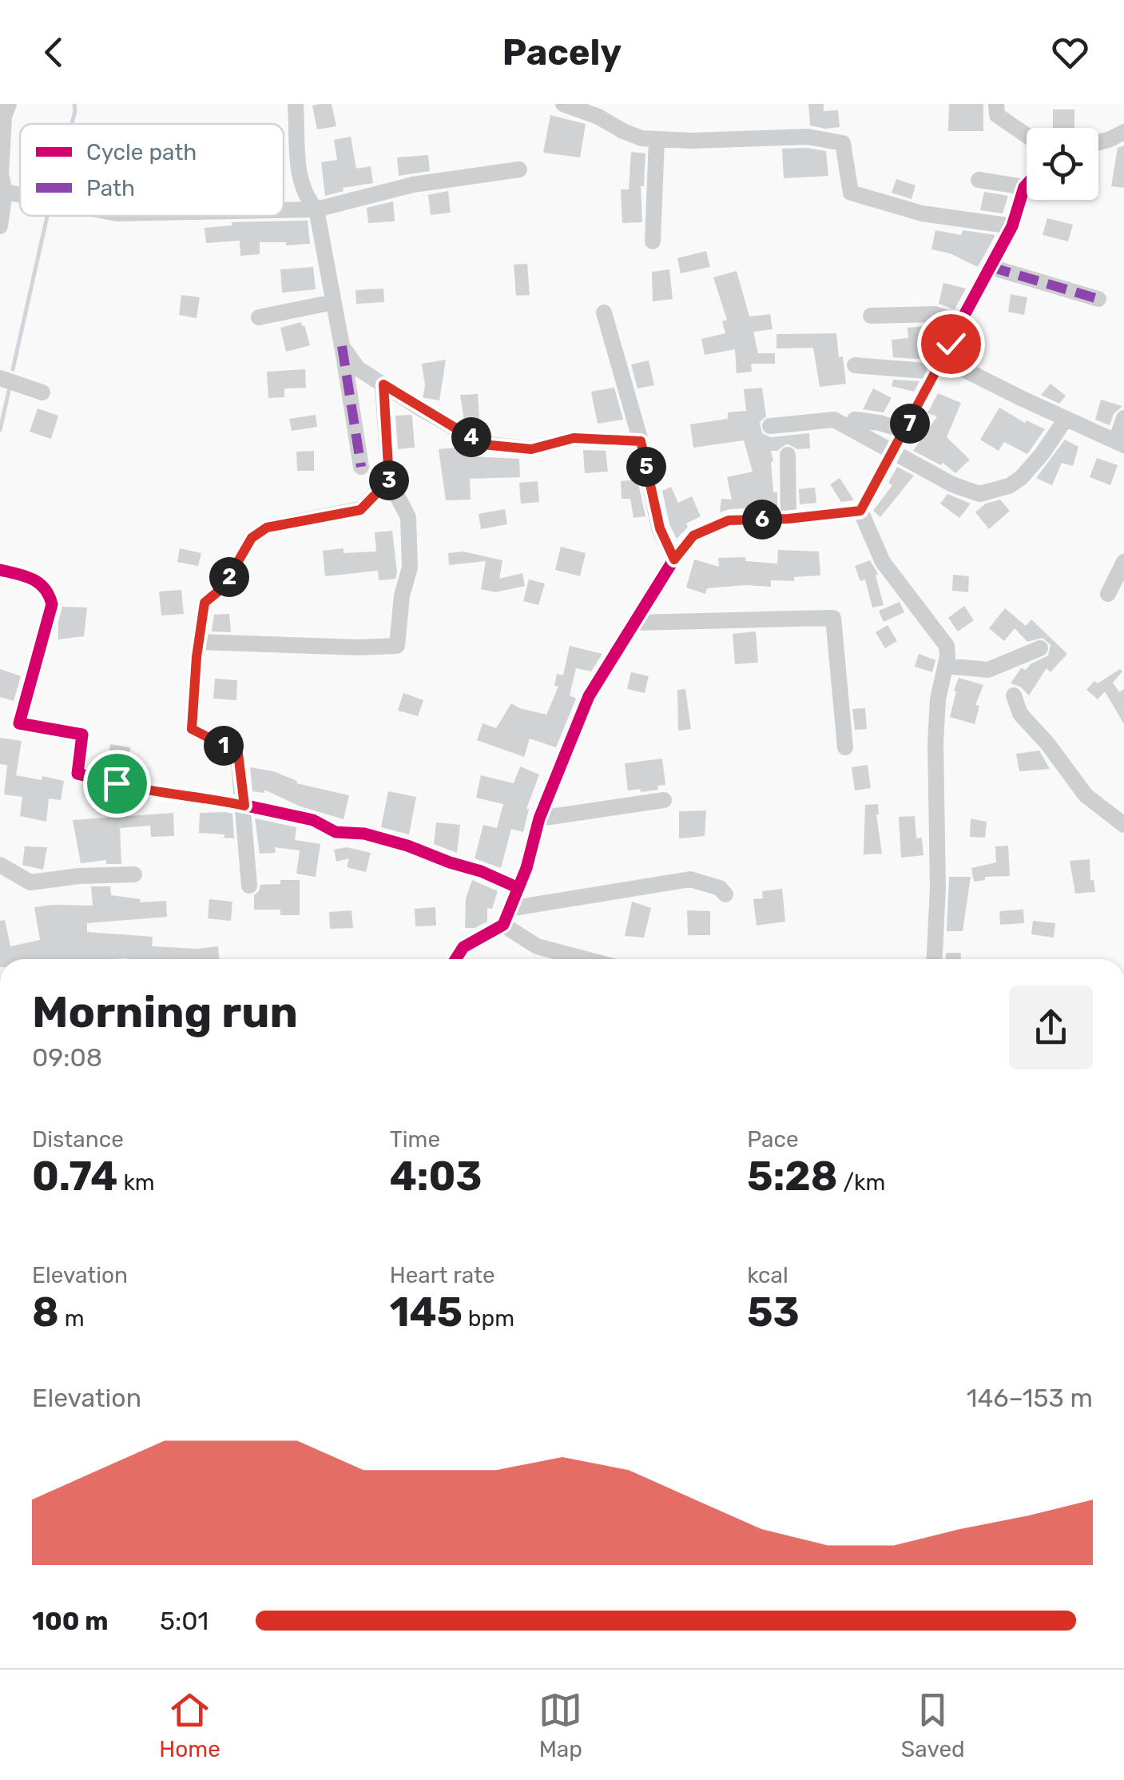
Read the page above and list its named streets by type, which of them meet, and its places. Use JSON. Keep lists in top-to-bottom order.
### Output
{
  "legend": ["Cycle path", "Path"],
  "page": {
    "header": "Pacely",
    "pins": [
      "7",
      "4",
      "5",
      "3",
      "6",
      "2",
      "1"
    ],
    "heading": ["Morning run", "09:08"],
    "stats": [
      ["Distance", "0.74 km"],
      ["Time", "4:03"],
      ["Pace", "5:28 /km"],
      ["Elevation", "8 m"],
      ["Heart rate", "145 bpm"],
      ["kcal", "53"]
    ],
    "chart": ["Elevation", "146–153 m"],
    "list": [
      {
        "name": "100 m",
        "note": "5:01"
      }
    ],
    "tabs": ["Home", "Map", "Saved"]
  }
}
